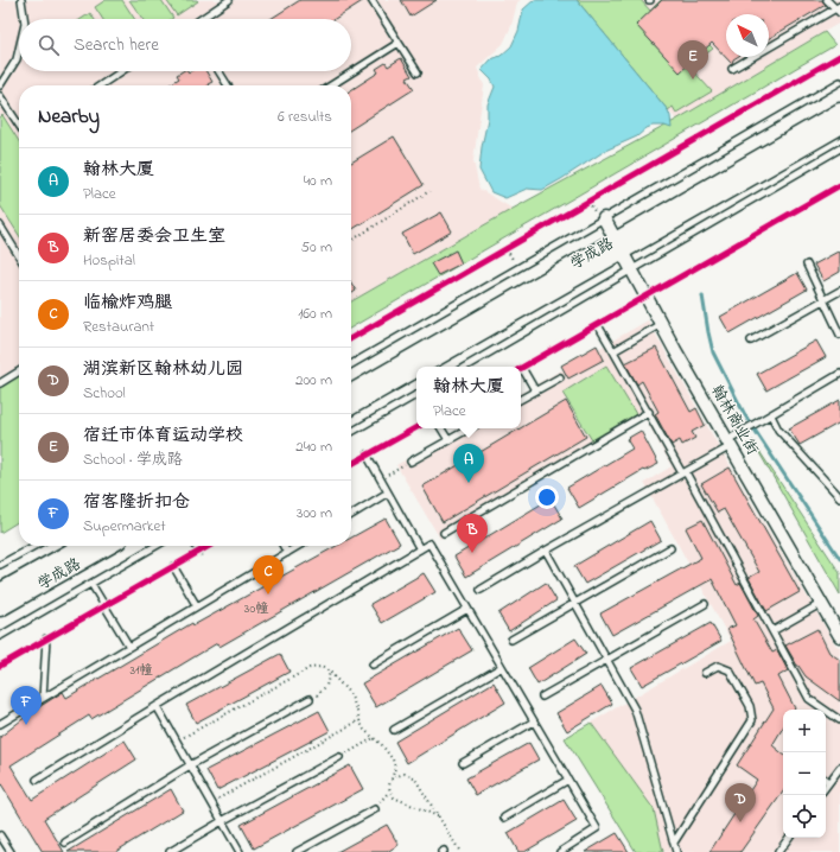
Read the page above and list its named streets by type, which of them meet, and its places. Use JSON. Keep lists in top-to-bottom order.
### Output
{
  "streets": {
    "main road": ["学成路"],
    "street": ["翰林商业街"]
  },
  "crossings": [
    ["学成路", "翰林商业街"]
  ],
  "house_numbers": ["30幢", "31幢"],
  "north": "top left",
  "page": {
    "search": "Search here",
    "pins": [
      "E",
      "A",
      "B",
      "C",
      "F",
      "D"
    ],
    "heading": ["Nearby", "6 results"],
    "list": [
      {
        "mark": "A",
        "name": "翰林大厦",
        "note": "Place",
        "value": "40 m"
      },
      {
        "mark": "B",
        "name": "新窑居委会卫生室",
        "note": "Hospital",
        "value": "50 m"
      },
      {
        "mark": "C",
        "name": "临榆炸鸡腿",
        "note": "Restaurant",
        "value": "160 m"
      },
      {
        "mark": "D",
        "name": "湖滨新区翰林幼儿园",
        "note": "School",
        "value": "200 m"
      },
      {
        "mark": "E",
        "name": "宿迁市体育运动学校",
        "note": "School · 学成路",
        "value": "240 m"
      },
      {
        "mark": "F",
        "name": "宿客隆折扣仓",
        "note": "Supermarket",
        "value": "300 m"
      }
    ],
    "popup": ["翰林大厦", "Place"],
    "map_buttons": ["+", "−"]
  }
}
